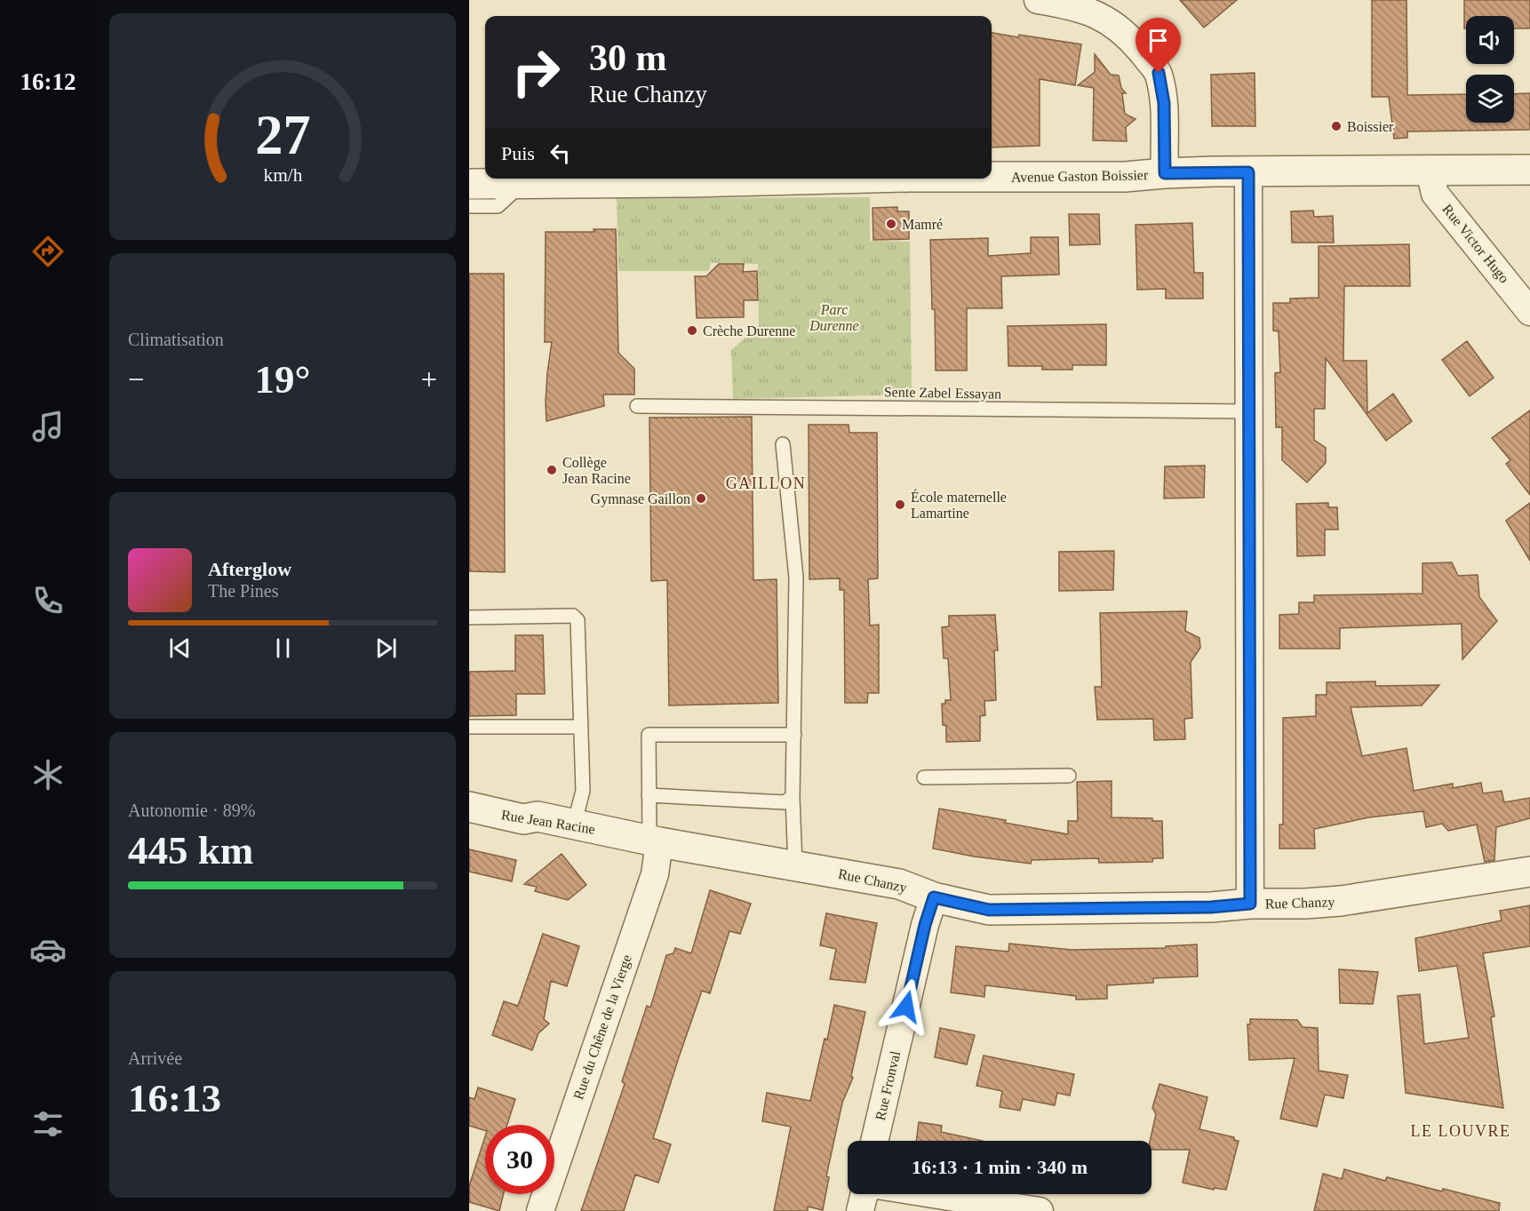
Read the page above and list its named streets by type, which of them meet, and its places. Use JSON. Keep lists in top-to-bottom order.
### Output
{
  "streets": {
    "street": [
      "Avenue Gaston Boissier",
      "Rue Victor Hugo",
      "Rue Jean Racine",
      "Rue Chanzy",
      "Rue du Chêne de la Vierge",
      "Rue Fronval"
    ],
    "lane": ["Sente Zabel Essayan"]
  },
  "crossings": [
    ["Avenue Gaston Boissier", "Rue Victor Hugo"],
    ["Rue Jean Racine", "Rue Chanzy"],
    ["Rue Jean Racine", "Rue du Chêne de la Vierge"],
    ["Rue Chanzy", "Rue du Chêne de la Vierge"],
    ["Rue Chanzy", "Rue Fronval"]
  ],
  "districts": ["GAILLON", "LE LOUVRE"],
  "parks": ["Parc Durenne"],
  "places": [
    "Boissier",
    "Mamré",
    "Crèche Durenne",
    "Collège Jean Racine",
    "Gymnase Gaillon",
    "École maternelle Lamartine"
  ],
  "page": {
    "tabs": "16:12",
    "turn": ["30 m", "Rue Chanzy"],
    "then": "Puis",
    "tile": [
      "Climatisation",
      ["Autonomie · 89%", "445 km"],
      ["Arrivée", "16:13"]
    ],
    "heat": ["−", "19°", "+"],
    "song": ["Afterglow", "The Pines"],
    "limit": "30",
    "trip": "16:13 · 1 min · 340 m",
    "gauge": ["27", "km/h"]
  }
}
